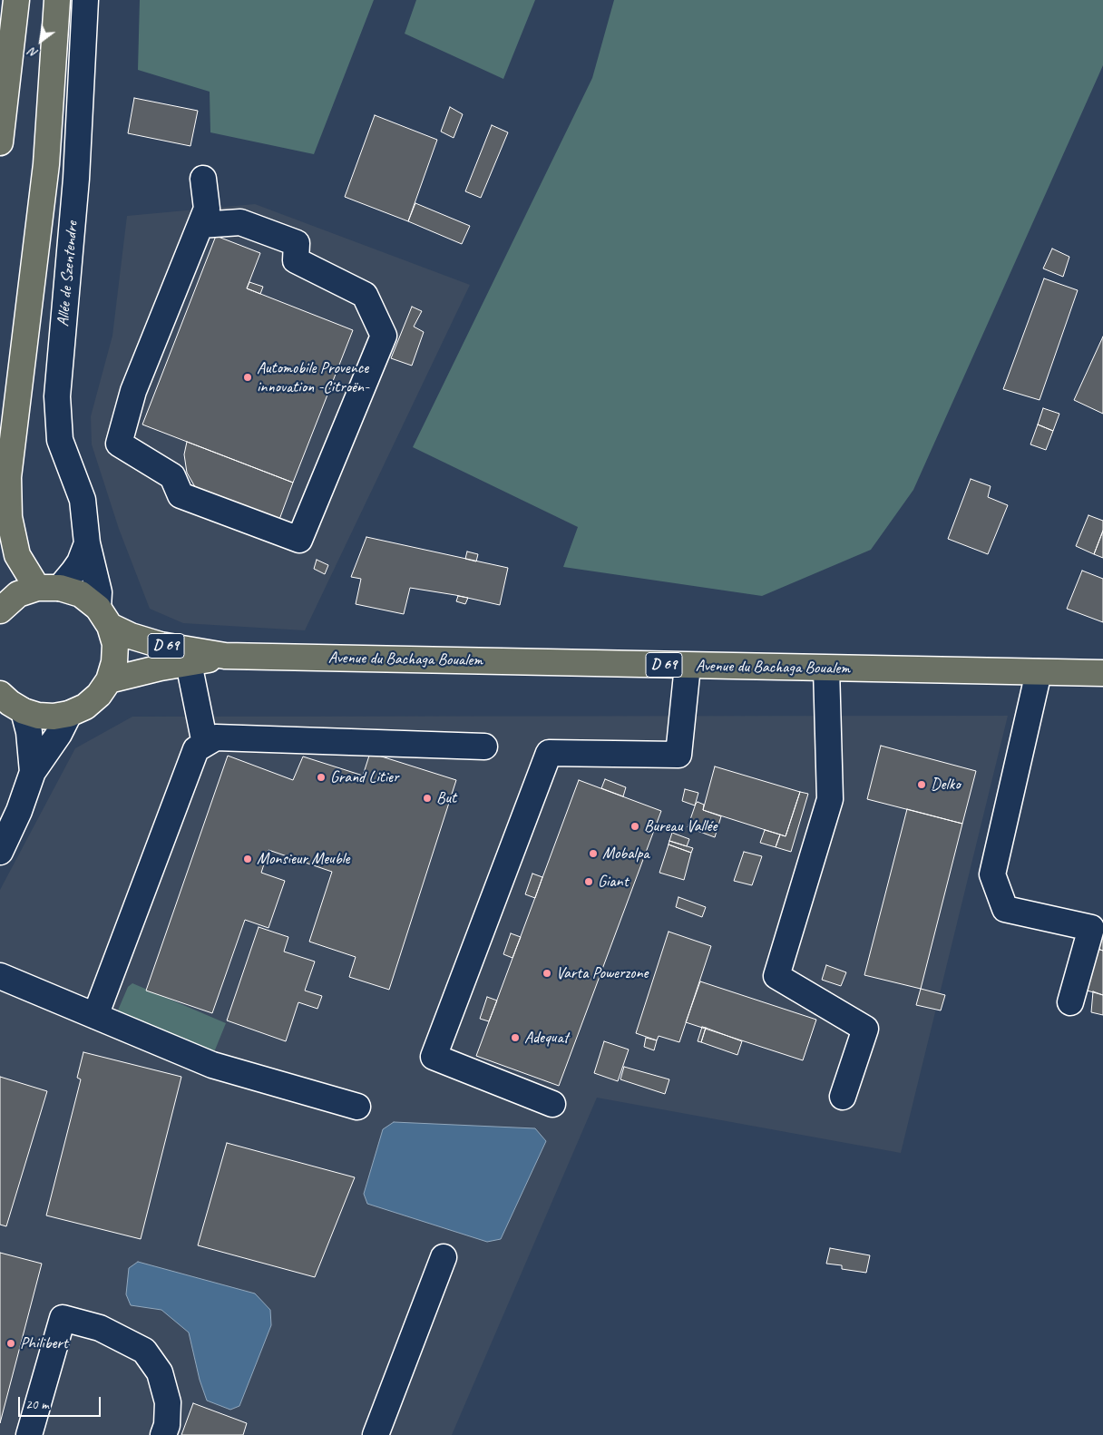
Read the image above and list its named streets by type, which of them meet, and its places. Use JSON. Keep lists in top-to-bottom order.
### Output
{
  "streets": {
    "main road": ["D 69", "Avenue du Bachaga Boualem"],
    "street": ["Allée de Szentendre"]
  },
  "crossings": [
    ["Allée de Szentendre", "D 69"],
    ["D 69", "Avenue du Bachaga Boualem"]
  ],
  "places": [
    "Automobile Provence innovation -Citroën-",
    "Grand Litier",
    "Delko",
    "But",
    "Bureau Vallée",
    "Mobalpa",
    "Monsieur Meuble",
    "Giant",
    "Varta Powerzone",
    "Adequat",
    "Philibert"
  ],
  "scale_bar": "20 m",
  "north": "bottom left"
}
